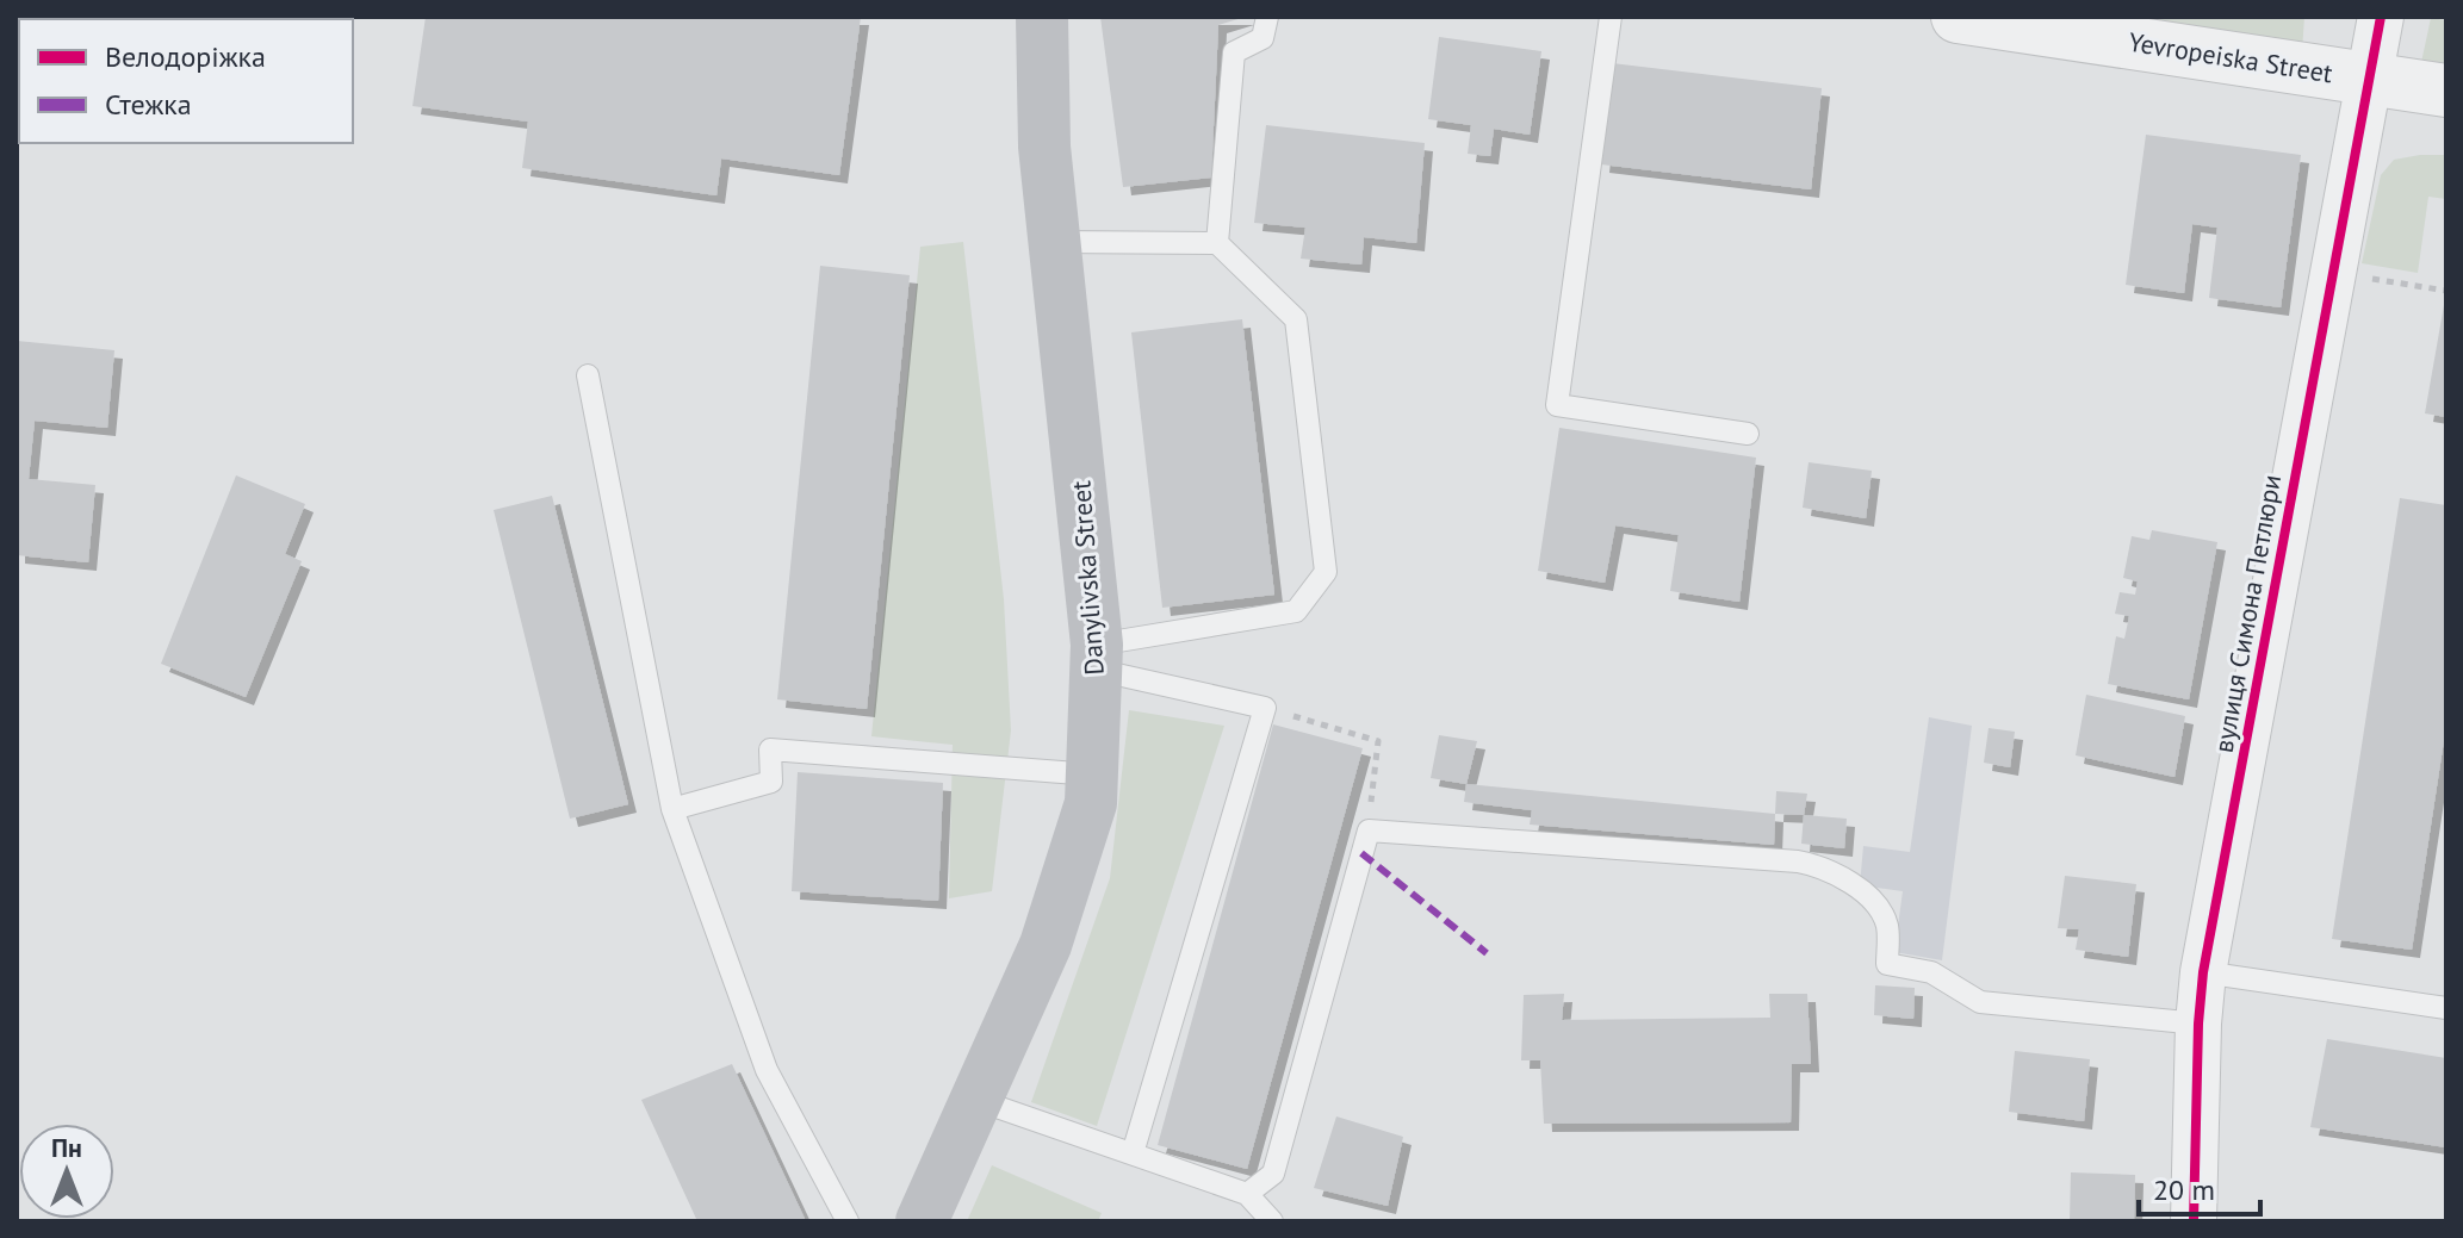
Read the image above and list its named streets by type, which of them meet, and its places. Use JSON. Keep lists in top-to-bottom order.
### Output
{
  "streets": {
    "main road": ["Danylivska Street"],
    "street": ["Yevropeiska Street", "вулиця Симона Петлюри"]
  },
  "crossings": [
    ["Yevropeiska Street", "вулиця Симона Петлюри"]
  ],
  "legend": ["Велодоріжка", "Стежка"],
  "scale_bar": "20 m",
  "north": "top"
}
